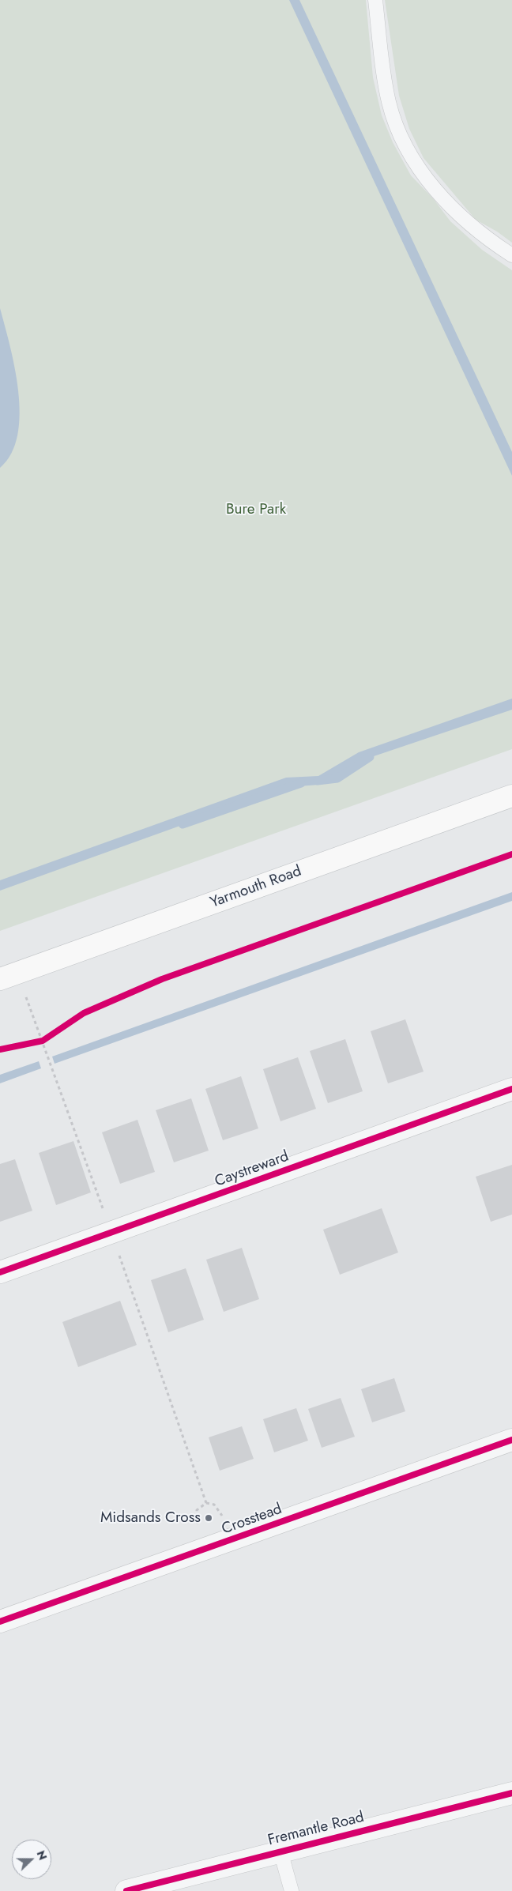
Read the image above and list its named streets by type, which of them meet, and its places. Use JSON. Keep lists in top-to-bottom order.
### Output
{
  "streets": {
    "main road": ["Yarmouth Road"],
    "street": ["Caystreward", "Crosstead", "Fremantle Road"]
  },
  "parks": ["Bure Park"],
  "places": ["Midsands Cross"],
  "north": "right"
}
